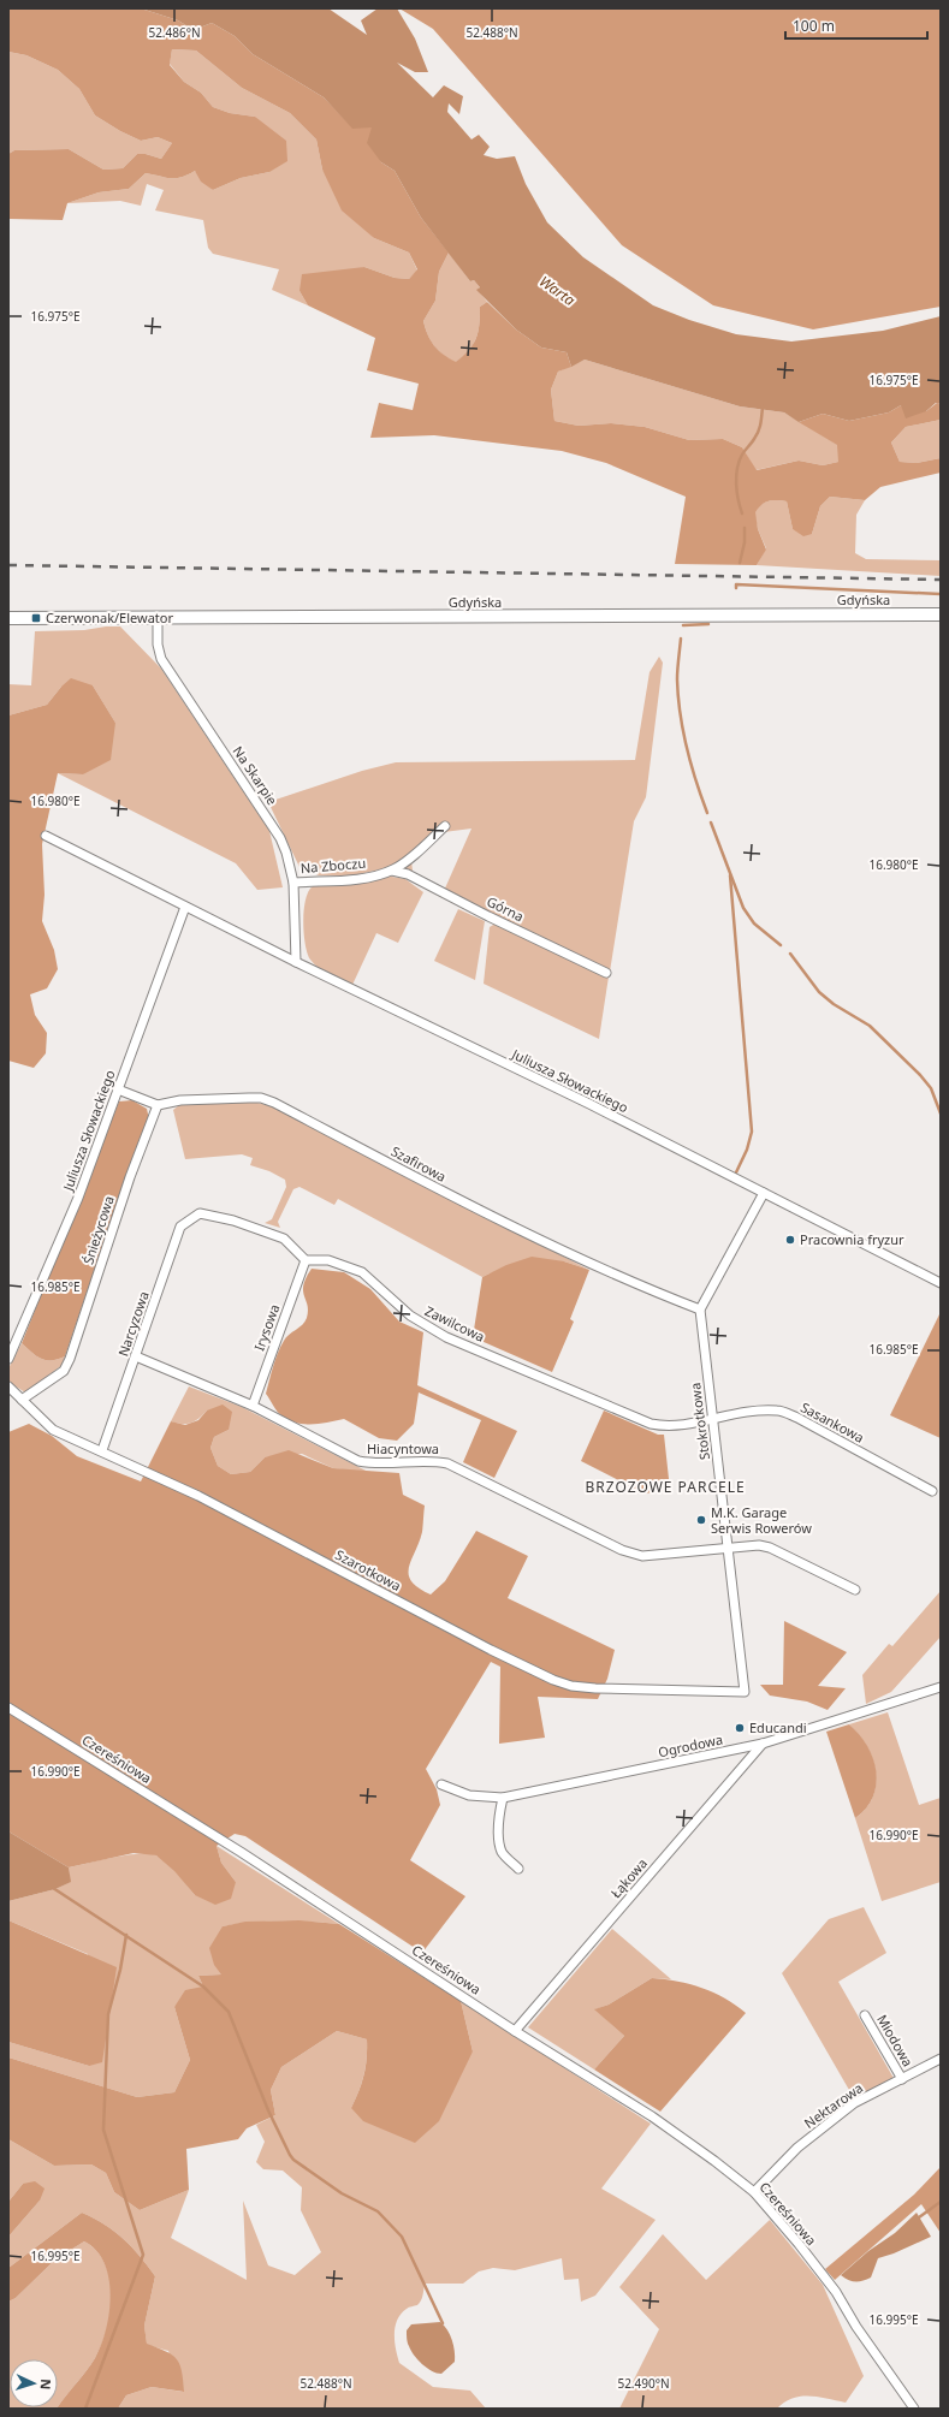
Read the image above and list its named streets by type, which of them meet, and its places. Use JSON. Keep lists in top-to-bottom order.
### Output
{
  "streets": {
    "main road": ["Gdyńska"],
    "street": [
      "Na Skarpie",
      "Na Zboczu",
      "Górna",
      "Juliusza Słowackiego",
      "Szafirowa",
      "Śnieżycowa",
      "Narcyzowa",
      "Zawilcowa",
      "Irysowa",
      "Stokrotkowa",
      "Sasankowa",
      "Hiacyntowa",
      "Szarotkowa",
      "Ogrodowa",
      "Czereśniowa",
      "Łąkowa",
      "Miodowa",
      "Nektarowa"
    ]
  },
  "crossings": [
    ["Gdyńska", "Na Skarpie"],
    ["Na Skarpie", "Na Zboczu"],
    ["Na Skarpie", "Juliusza Słowackiego"],
    ["Na Zboczu", "Górna"],
    ["Szafirowa", "Śnieżycowa"],
    ["Szafirowa", "Stokrotkowa"],
    ["Śnieżycowa", "Szarotkowa"],
    ["Narcyzowa", "Zawilcowa"],
    ["Narcyzowa", "Irysowa"],
    ["Narcyzowa", "Hiacyntowa"],
    ["Narcyzowa", "Szarotkowa"],
    ["Zawilcowa", "Irysowa"],
    ["Zawilcowa", "Stokrotkowa"],
    ["Zawilcowa", "Sasankowa"],
    ["Irysowa", "Hiacyntowa"],
    ["Stokrotkowa", "Sasankowa"],
    ["Stokrotkowa", "Hiacyntowa"],
    ["Stokrotkowa", "Szarotkowa"],
    ["Ogrodowa", "Łąkowa"],
    ["Czereśniowa", "Łąkowa"],
    ["Czereśniowa", "Nektarowa"],
    ["Miodowa", "Nektarowa"]
  ],
  "districts": ["BRZOZOWE PARCELE"],
  "water": ["Warta"],
  "places": {
    "transit": ["Czerwonak/Elewator"],
    "other": ["Pracownia fryzur", "M.K. Garage Serwis Rowerów", "Educandi"]
  },
  "scale_bar": "100 m",
  "north": "right",
  "coordinates": [
    "52.486°N",
    "52.488°N",
    "16.975°E",
    "16.980°E",
    "16.985°E",
    "16.990°E",
    "16.995°E",
    "52.490°N"
  ]
}
